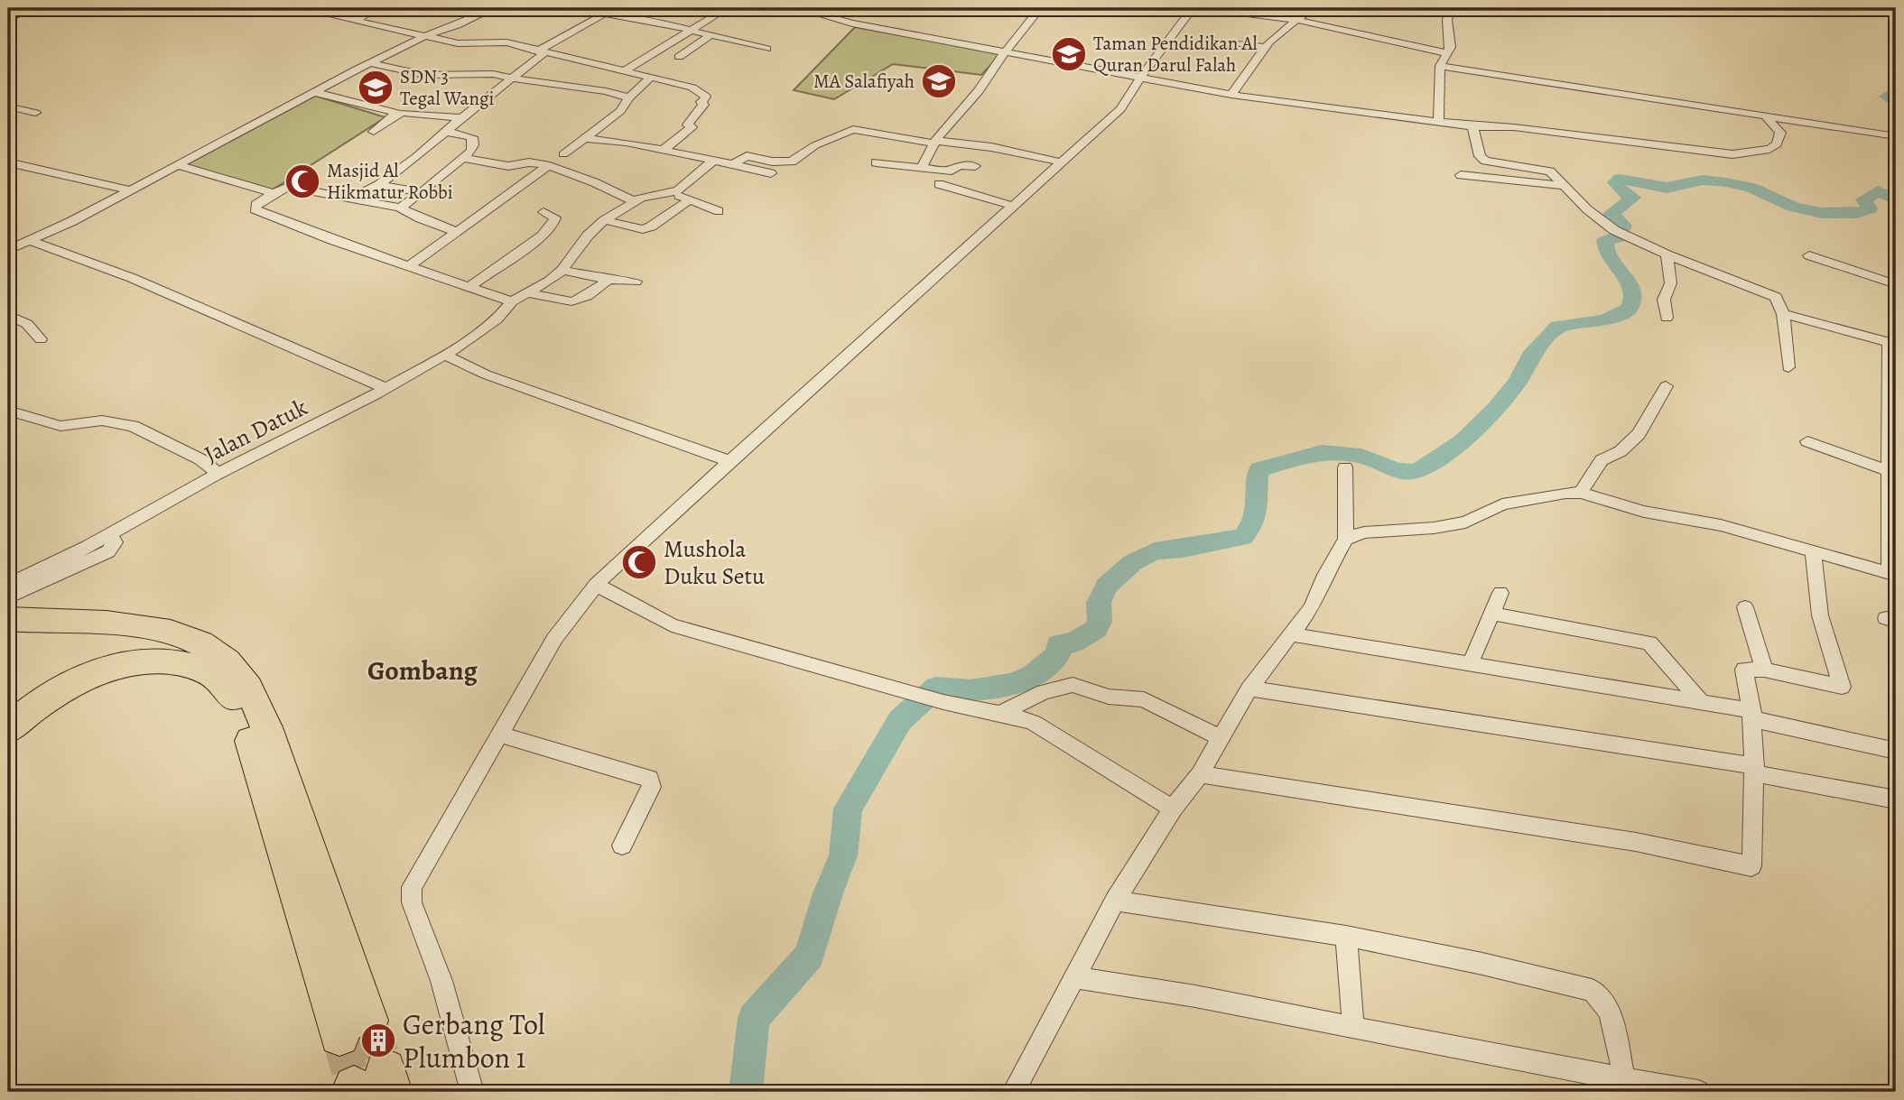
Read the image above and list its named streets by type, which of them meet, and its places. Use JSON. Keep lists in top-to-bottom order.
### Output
{
  "streets": {
    "street": ["Jalan Datuk"]
  },
  "districts": ["Gombang"],
  "places": {
    "school or university": ["Taman Pendidikan Al Quran Darul Falah", "MA Salafiyah", "SDN 3 Tegal Wangi"],
    "mosque": ["Masjid Al Hikmatur Robbi", "Mushola Duku Setu"],
    "building": ["Gerbang Tol Plumbon 1"]
  }
}
